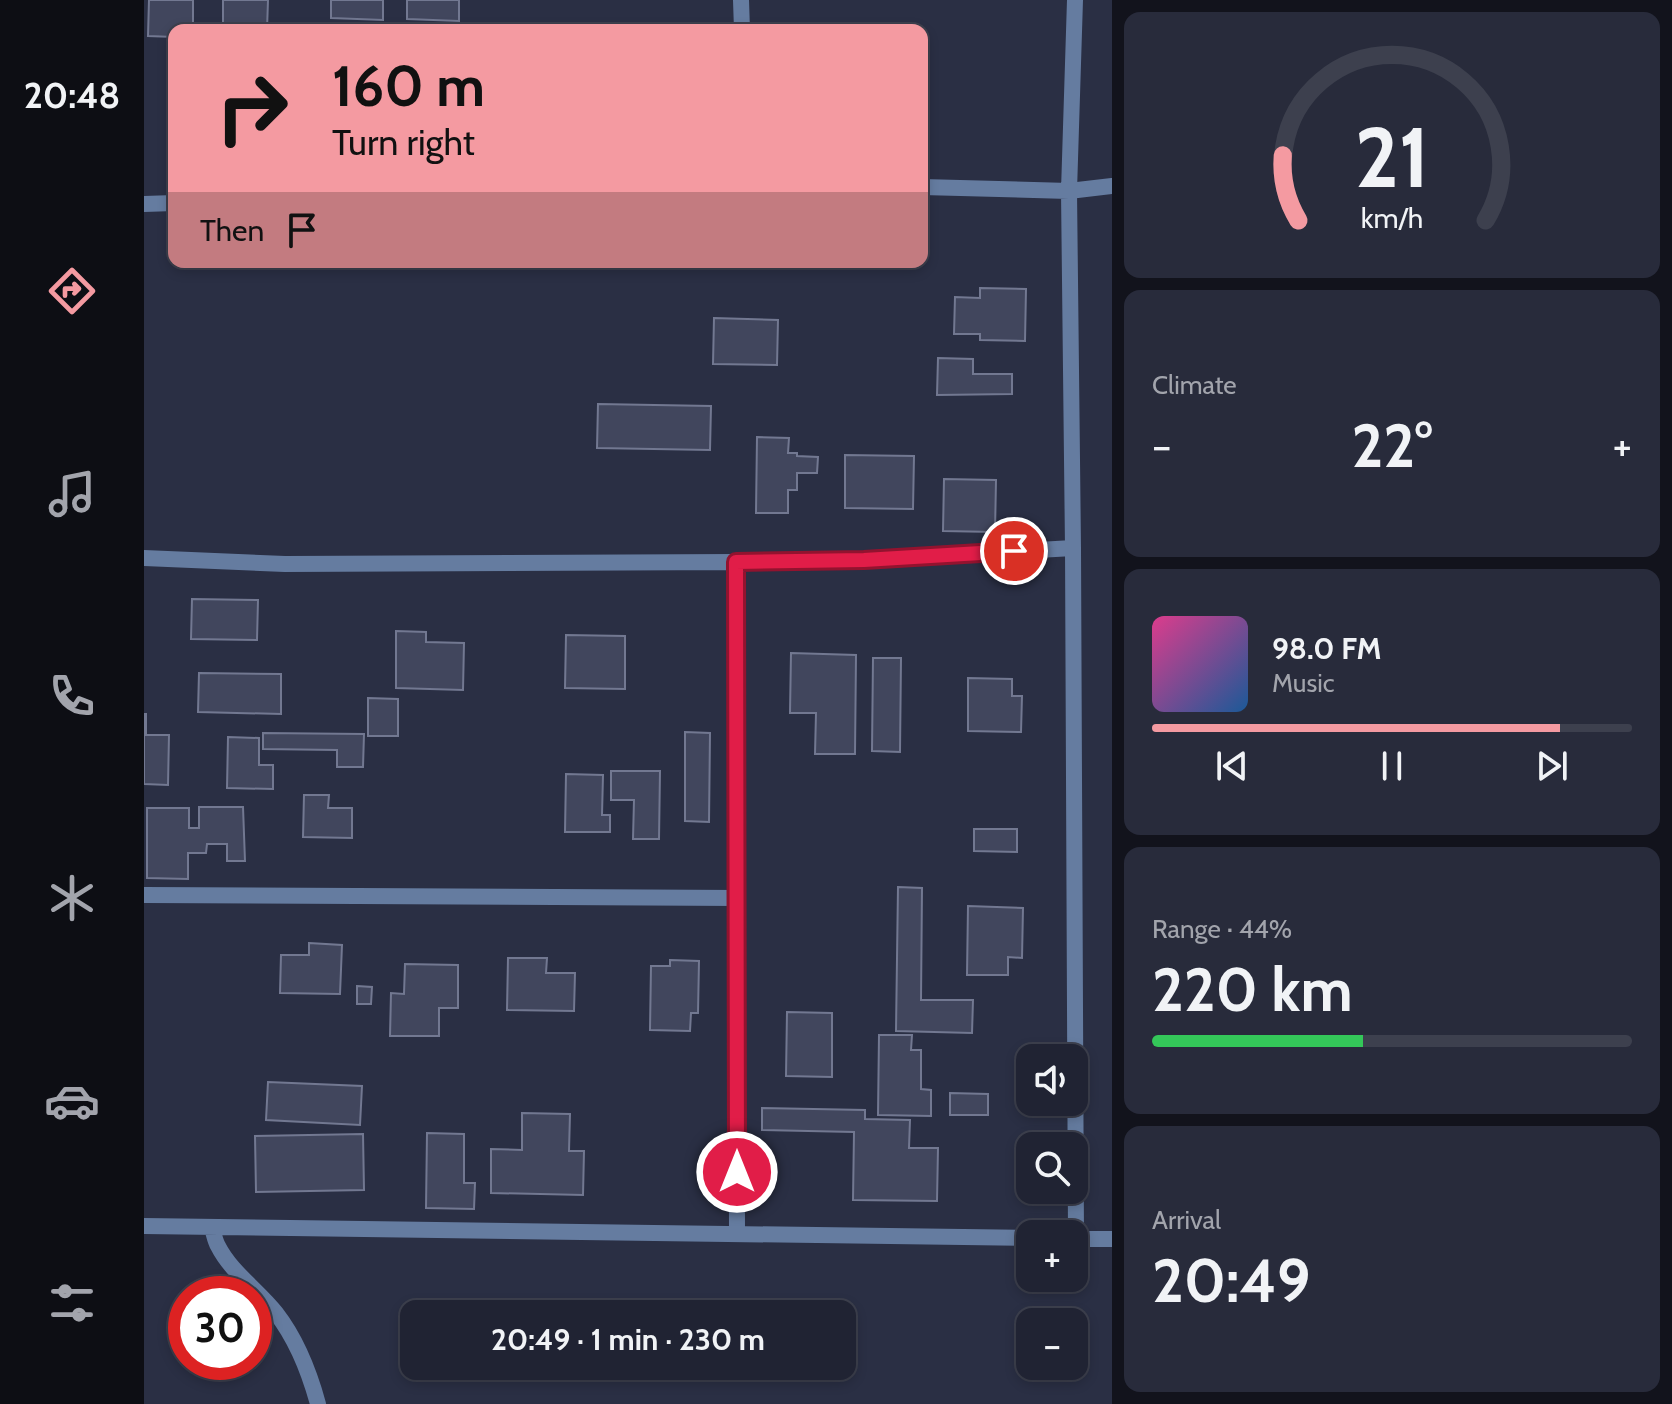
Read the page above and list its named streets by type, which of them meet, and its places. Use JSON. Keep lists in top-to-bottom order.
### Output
{
  "page": {
    "tabs": "20:48",
    "turn": ["160 m", "Turn right"],
    "then": "Then",
    "tile": [
      "Climate",
      ["Range · 44%", "220 km"],
      ["Arrival", "20:49"]
    ],
    "heat": ["−", "22°", "+"],
    "song": ["98.0 FM", "Music"],
    "map_buttons": ["+", "−"],
    "limit": "30",
    "trip": "20:49 · 1 min · 230 m",
    "gauge": ["21", "km/h"]
  }
}
